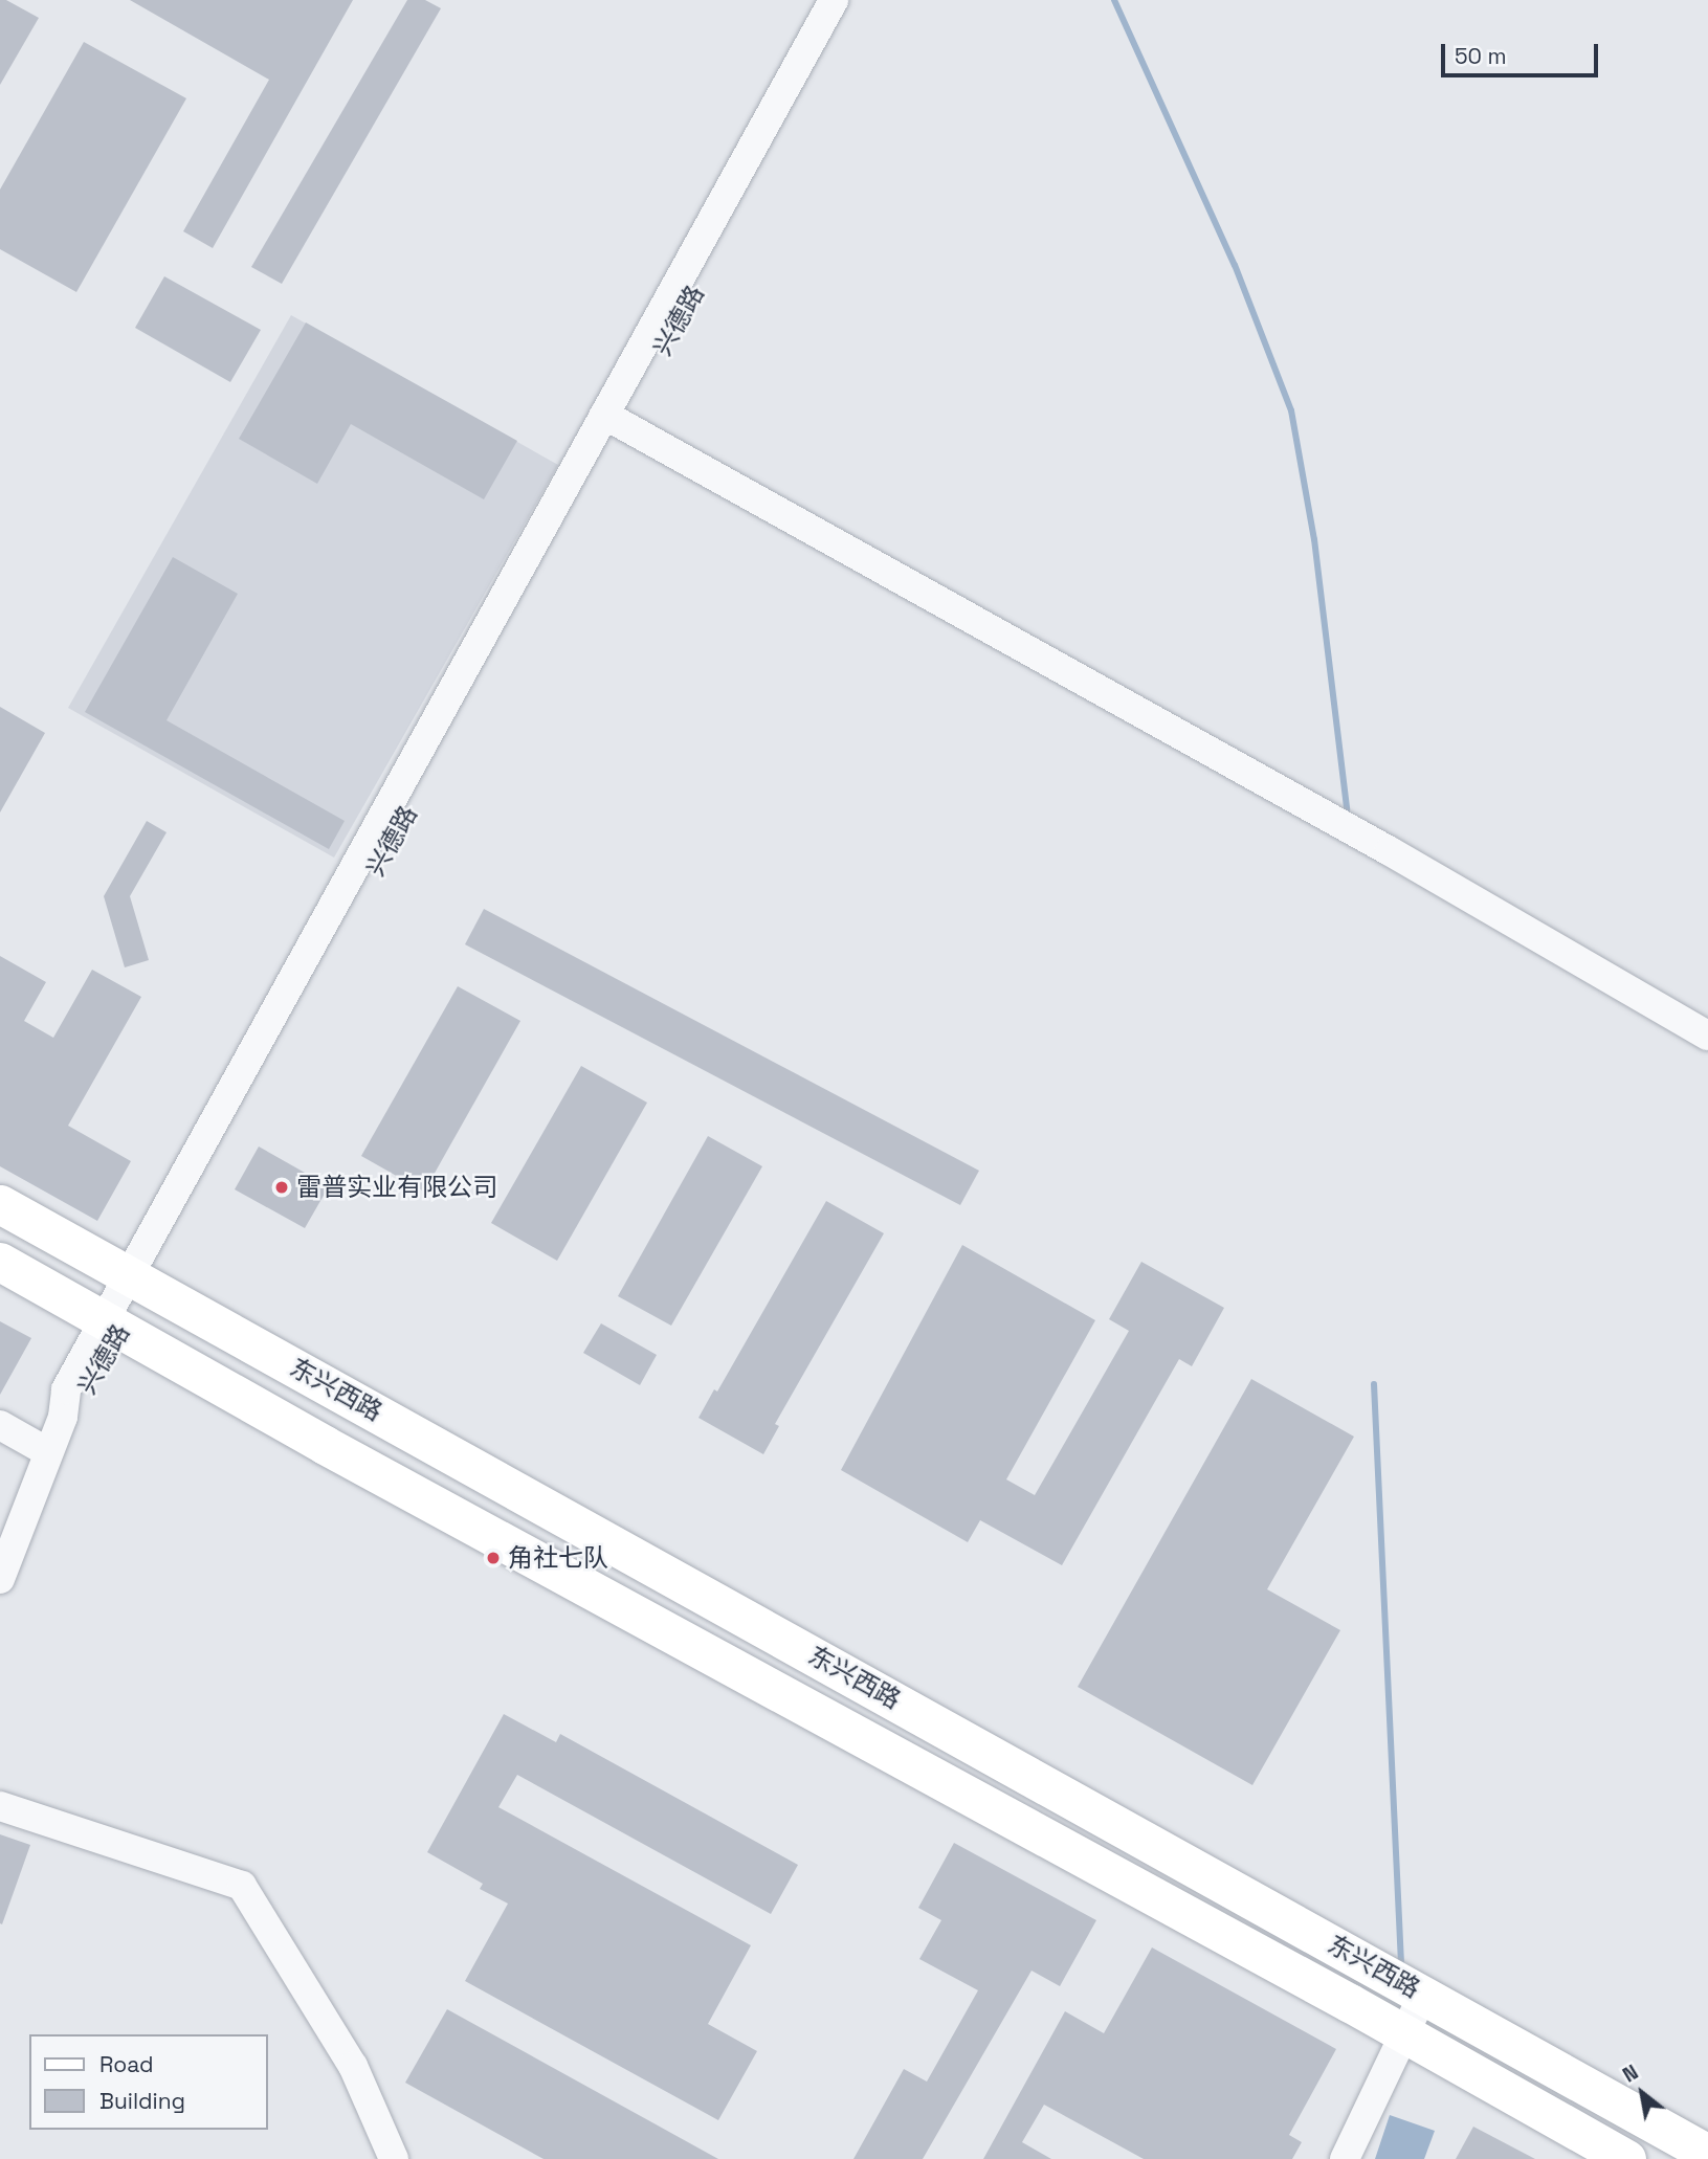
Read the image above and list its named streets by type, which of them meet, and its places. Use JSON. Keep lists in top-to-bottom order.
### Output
{
  "streets": {
    "main road": ["东兴西路"],
    "street": ["兴德路"]
  },
  "crossings": [
    ["兴德路", "东兴西路"]
  ],
  "places": ["雷普实业有限公司", "角社七队"],
  "legend": ["Road", "Building"],
  "scale_bar": "50 m",
  "north": "top left"
}
